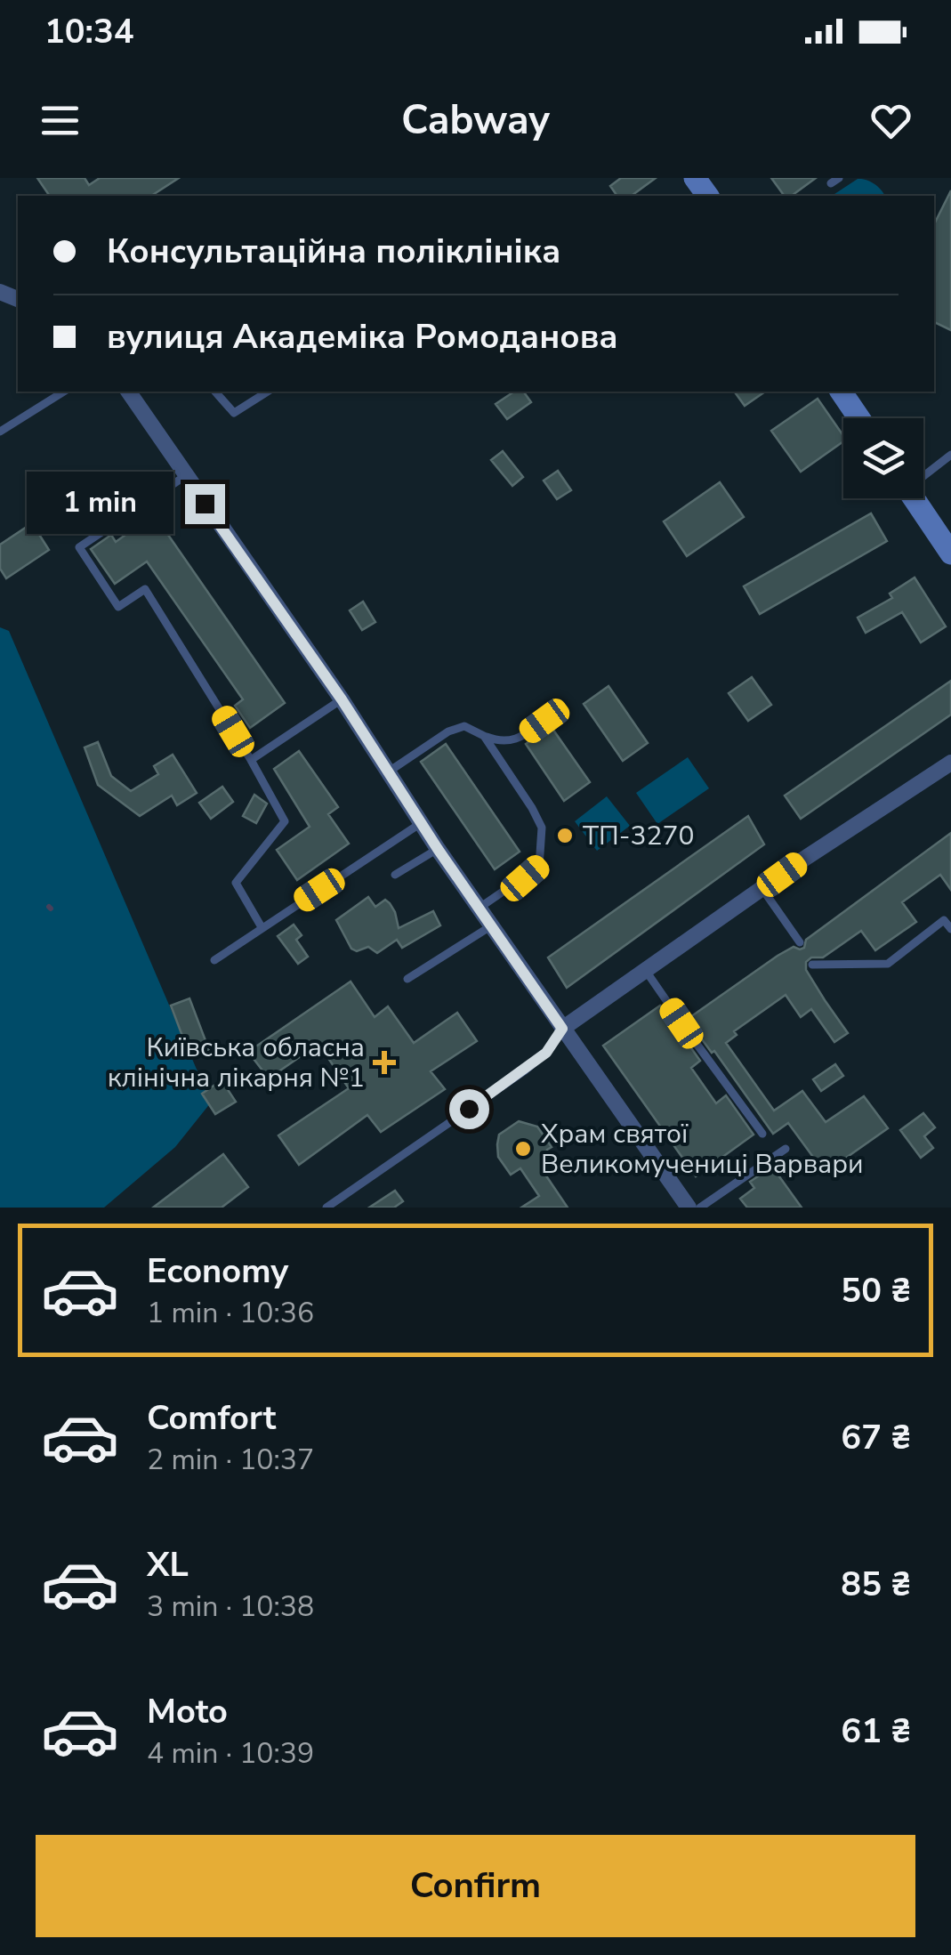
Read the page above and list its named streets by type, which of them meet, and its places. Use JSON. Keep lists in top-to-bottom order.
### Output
{
  "places": {
    "other": ["ТП-3270", "Храм святої Великомучениці Варвари"],
    "health": ["Київська обласна клінічна лікарня №1"]
  },
  "page": {
    "status": "10:34",
    "header": "Cabway",
    "banner": ["Консультаційна поліклініка", "вулиця Академіка Ромоданова"],
    "bubble": "1 min",
    "list": [
      {
        "name": "Economy",
        "note": "1 min · 10:36",
        "value": "50 ₴"
      },
      {
        "name": "Comfort",
        "note": "2 min · 10:37",
        "value": "67 ₴"
      },
      {
        "name": "XL",
        "note": "3 min · 10:38",
        "value": "85 ₴"
      },
      {
        "name": "Moto",
        "note": "4 min · 10:39",
        "value": "61 ₴"
      }
    ],
    "buttons": "Confirm"
  }
}
